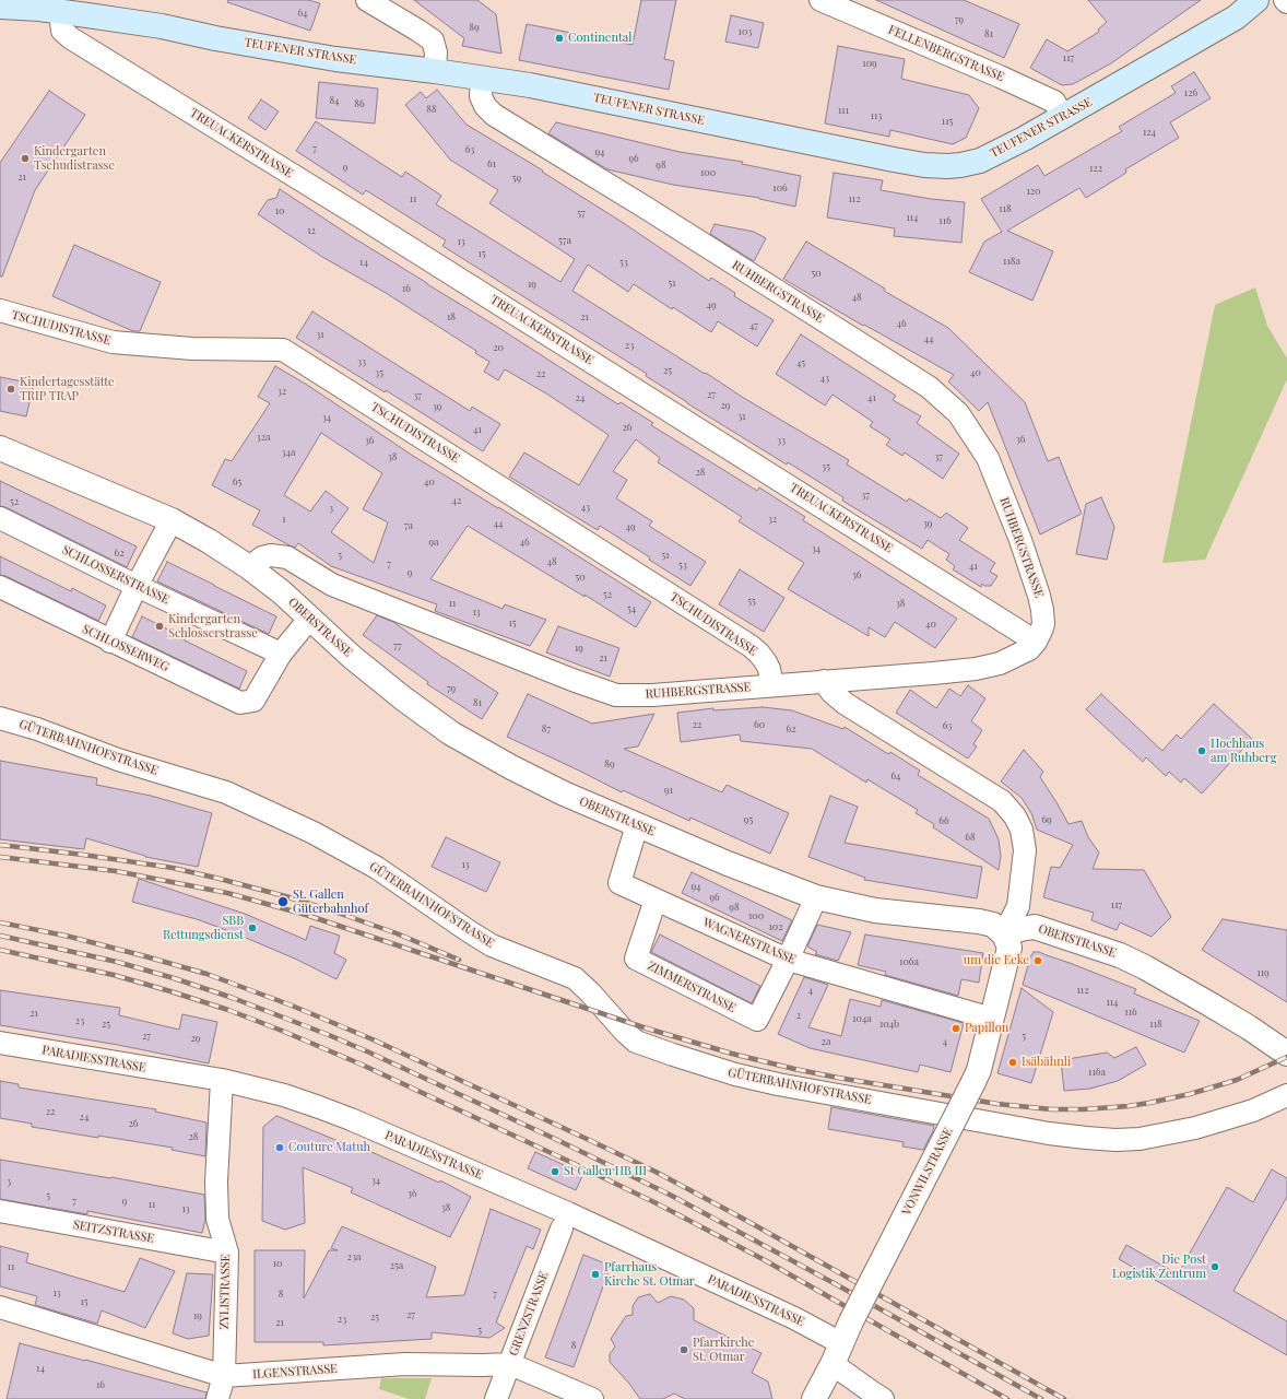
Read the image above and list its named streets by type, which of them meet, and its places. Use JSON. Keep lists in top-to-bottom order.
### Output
{
  "streets": {
    "main road": ["TEUFENER STRASSE"],
    "street": [
      "FELLENBERGSTRASSE",
      "TREUACKERSTRASSE",
      "RUHBERGSTRASSE",
      "TSCHUDISTRASSE",
      "SCHLOSSERSTRASSE",
      "OBERSTRASSE",
      "SCHLOSSERWEG",
      "GÜTERBAHNHOFSTRASSE",
      "WAGNERSTRASSE",
      "ZIMMERSTRASSE",
      "PARADIESSTRASSE",
      "VONWILSTRASSE",
      "SEITZSTRASSE",
      "ZYLISTRASSE",
      "GRENZSTRASSE",
      "ILGENSTRASSE"
    ]
  },
  "crossings": [
    ["TEUFENER STRASSE", "FELLENBERGSTRASSE"],
    ["TEUFENER STRASSE", "TREUACKERSTRASSE"],
    ["TEUFENER STRASSE", "RUHBERGSTRASSE"],
    ["TREUACKERSTRASSE", "RUHBERGSTRASSE"],
    ["RUHBERGSTRASSE", "TSCHUDISTRASSE"],
    ["RUHBERGSTRASSE", "OBERSTRASSE"],
    ["SCHLOSSERSTRASSE", "SCHLOSSERWEG"],
    ["OBERSTRASSE", "WAGNERSTRASSE"],
    ["OBERSTRASSE", "VONWILSTRASSE"],
    ["WAGNERSTRASSE", "ZIMMERSTRASSE"],
    ["WAGNERSTRASSE", "VONWILSTRASSE"],
    ["PARADIESSTRASSE", "VONWILSTRASSE"],
    ["PARADIESSTRASSE", "ZYLISTRASSE"],
    ["SEITZSTRASSE", "ZYLISTRASSE"],
    ["ZYLISTRASSE", "ILGENSTRASSE"],
    ["GRENZSTRASSE", "ILGENSTRASSE"]
  ],
  "places": [
    "Continental",
    "Kindergarten Tschudistrasse",
    "Kindertagesstätte TRIP TRAP",
    "Kindergarten Schlosserstrasse",
    "Hochhaus am Ruhberg",
    "St. Gallen Güterbahnhof",
    "SBB Rettungsdienst",
    "um die Ecke",
    "Papillon",
    "Isäbähnli",
    "Couture Matuh",
    "St Gallen HB III",
    "Die Post Logistik Zentrum",
    "Pfarrhaus Kirche St. Otmar",
    "Pfarrkirche St. Otmar"
  ],
  "house_numbers": [
    "64",
    "79",
    "89",
    "103",
    "81",
    "117",
    "109",
    "126",
    "84",
    "86",
    "88",
    "111",
    "113",
    "115",
    "124",
    "7",
    "63",
    "94",
    "96",
    "61",
    "98",
    "9",
    "122",
    "100",
    "21",
    "59",
    "106",
    "120",
    "11",
    "112",
    "118",
    "10",
    "57",
    "114",
    "116",
    "12",
    "57a",
    "13",
    "15",
    "118a",
    "14",
    "53",
    "50",
    "51",
    "19",
    "16",
    "48",
    "49",
    "18",
    "21",
    "46",
    "47",
    "31",
    "44",
    "23",
    "20",
    "33",
    "45",
    "25",
    "35",
    "40",
    "22",
    "43",
    "32",
    "27",
    "37",
    "24",
    "41",
    "29",
    "39",
    "31",
    "34",
    "26",
    "41",
    "32a",
    "36",
    "36",
    "33",
    "34a",
    "38",
    "37",
    "35",
    "28",
    "65",
    "40",
    "37",
    "42",
    "52",
    "43",
    "3",
    "1",
    "32",
    "44",
    "39",
    "7a",
    "49",
    "9a",
    "46",
    "34",
    "62",
    "5",
    "51",
    "48",
    "7",
    "53",
    "41",
    "9",
    "36",
    "50",
    "52",
    "55",
    "11",
    "38",
    "54",
    "13",
    "15",
    "40",
    "77",
    "19",
    "21",
    "79",
    "81",
    "22",
    "60",
    "63",
    "87",
    "62",
    "89",
    "64",
    "91",
    "95",
    "69",
    "66",
    "68",
    "13",
    "94",
    "96",
    "117",
    "98",
    "100",
    "102",
    "106a",
    "119",
    "4",
    "112",
    "114",
    "116",
    "21",
    "2",
    "104a",
    "23",
    "25",
    "104b",
    "118",
    "27",
    "5",
    "29",
    "2a",
    "4",
    "116a",
    "22",
    "24",
    "26",
    "28",
    "34",
    "3",
    "36",
    "5",
    "7",
    "9",
    "11",
    "38",
    "13",
    "23a",
    "10",
    "25a",
    "11",
    "13",
    "8",
    "7",
    "15",
    "27",
    "19",
    "25",
    "23",
    "21",
    "5",
    "8",
    "14",
    "16"
  ]
}
